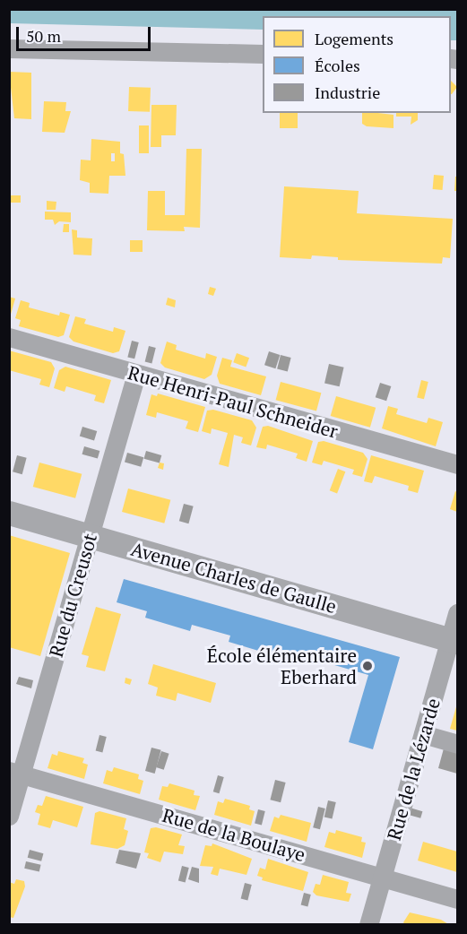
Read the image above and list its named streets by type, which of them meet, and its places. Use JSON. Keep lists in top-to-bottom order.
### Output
{
  "streets": {
    "street": [
      "Rue Henri-Paul Schneider",
      "Avenue Charles de Gaulle",
      "Rue du Creusot",
      "Rue de la Lézarde",
      "Rue de la Boulaye"
    ]
  },
  "crossings": [
    ["Rue Henri-Paul Schneider", "Rue du Creusot"],
    ["Avenue Charles de Gaulle", "Rue du Creusot"],
    ["Avenue Charles de Gaulle", "Rue de la Lézarde"],
    ["Rue du Creusot", "Rue de la Boulaye"],
    ["Rue de la Lézarde", "Rue de la Boulaye"]
  ],
  "places": ["École élémentaire Eberhard"],
  "legend": ["Logements", "Écoles", "Industrie"],
  "scale_bar": "50 m"
}
